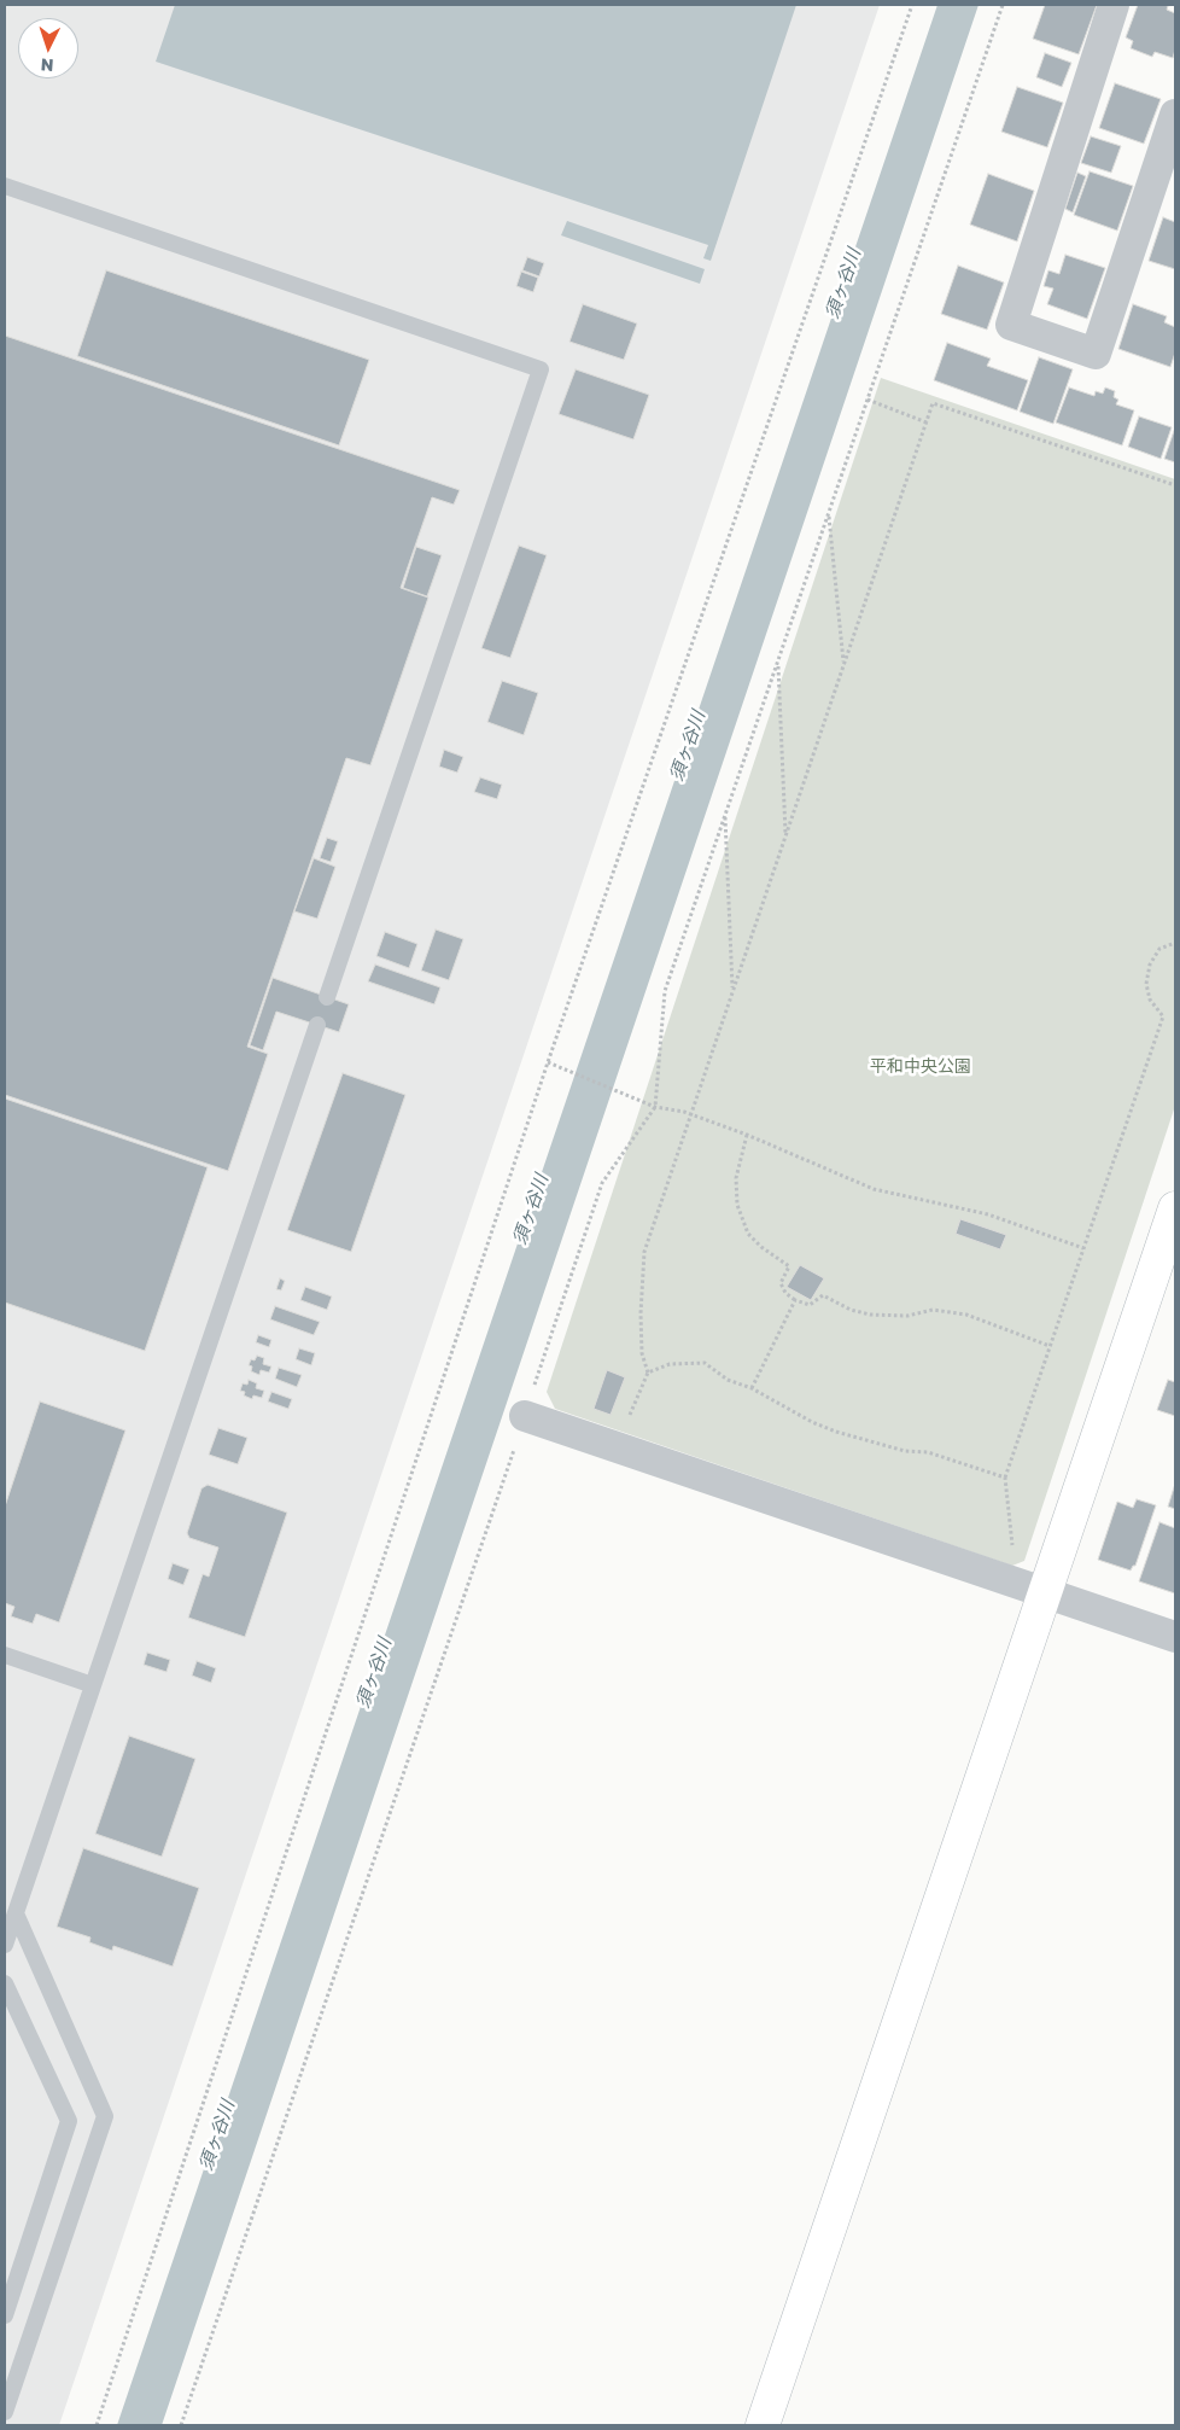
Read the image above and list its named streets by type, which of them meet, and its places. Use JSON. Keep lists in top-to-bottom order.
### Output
{
  "water": ["須ヶ谷川"],
  "parks": ["平和中央公園"],
  "north": "bottom"
}
